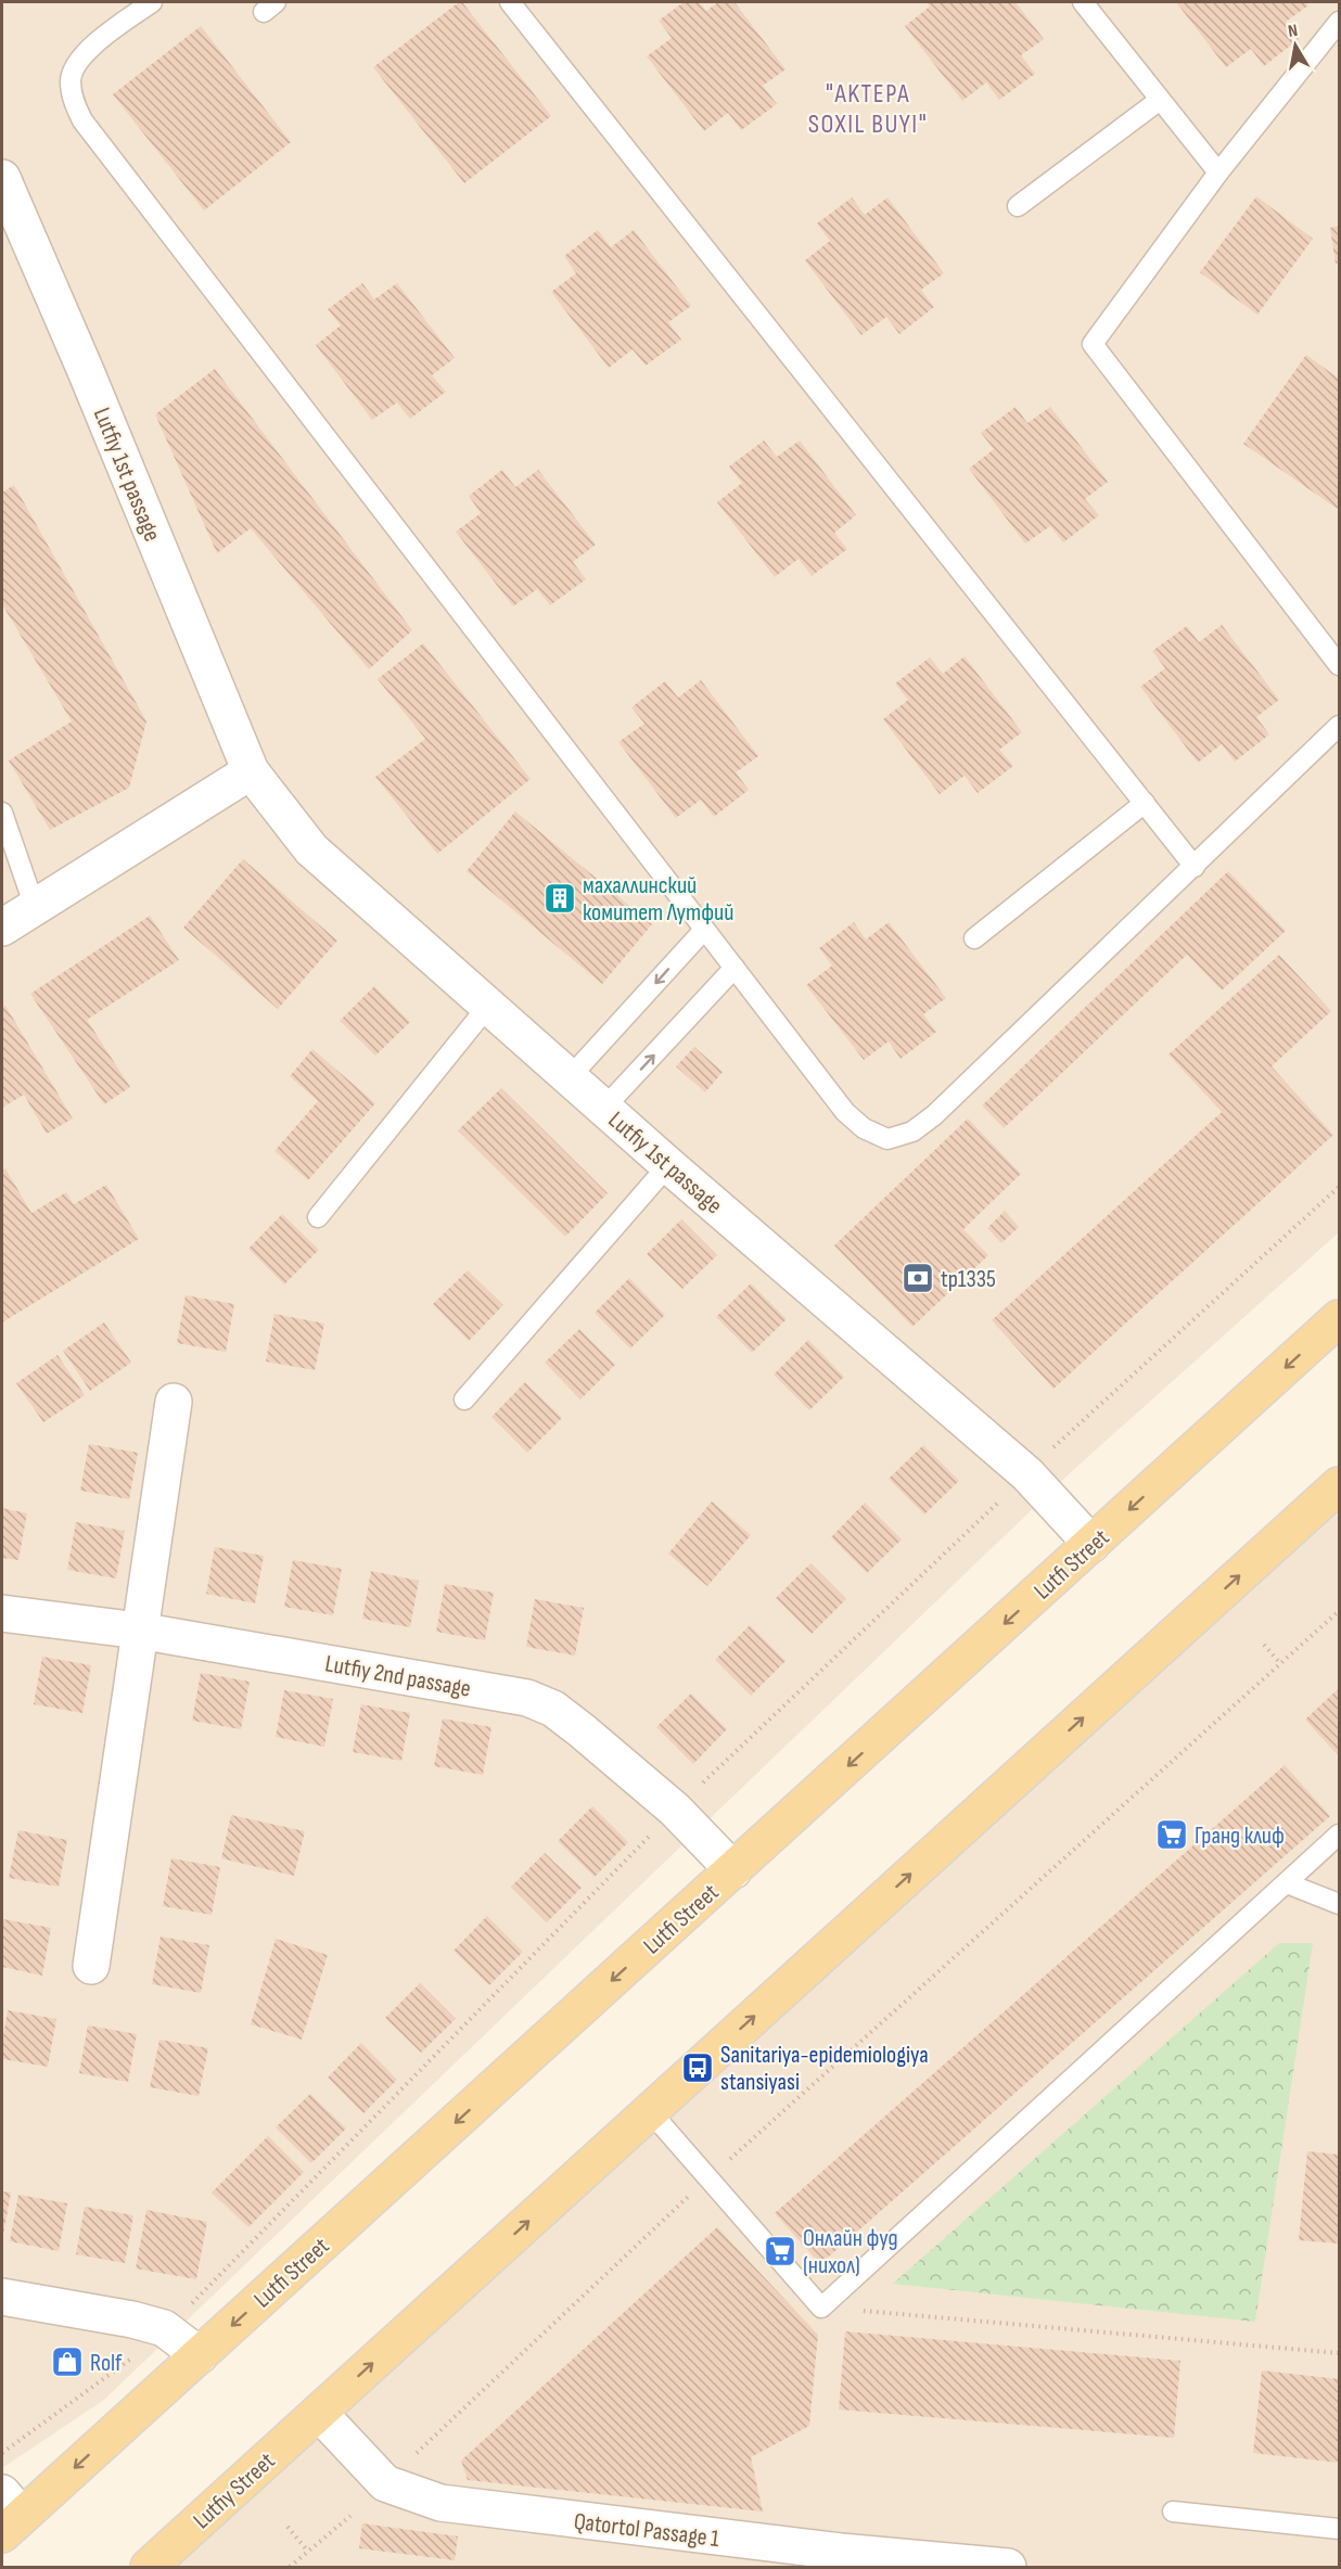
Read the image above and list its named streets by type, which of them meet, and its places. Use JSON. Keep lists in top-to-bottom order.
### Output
{
  "streets": {
    "main road": ["Lutfi Street", "Lutfiy Street"],
    "street": ["Lutfiy 1st passage", "Lutfiy 2nd passage", "Qatortol Passage 1"]
  },
  "crossings": [
    ["Lutfiy 1st passage", "Lutfi Street"],
    ["Lutfi Street", "Lutfiy 2nd passage"],
    ["Lutfiy Street", "Qatortol Passage 1"]
  ],
  "districts": ["\"AKTEPA SOXIL BUYI\""],
  "places": {
    "building": ["махаллинский комитет Лутфий"],
    "bank": ["tp1335"],
    "supermarket": ["Гранд клиф", "Онлайн фуд (нихол)"],
    "bus stop": ["Sanitariya-epidemiologiya stansiyasi"],
    "shop": ["Rolf"]
  },
  "north": "top"
}
